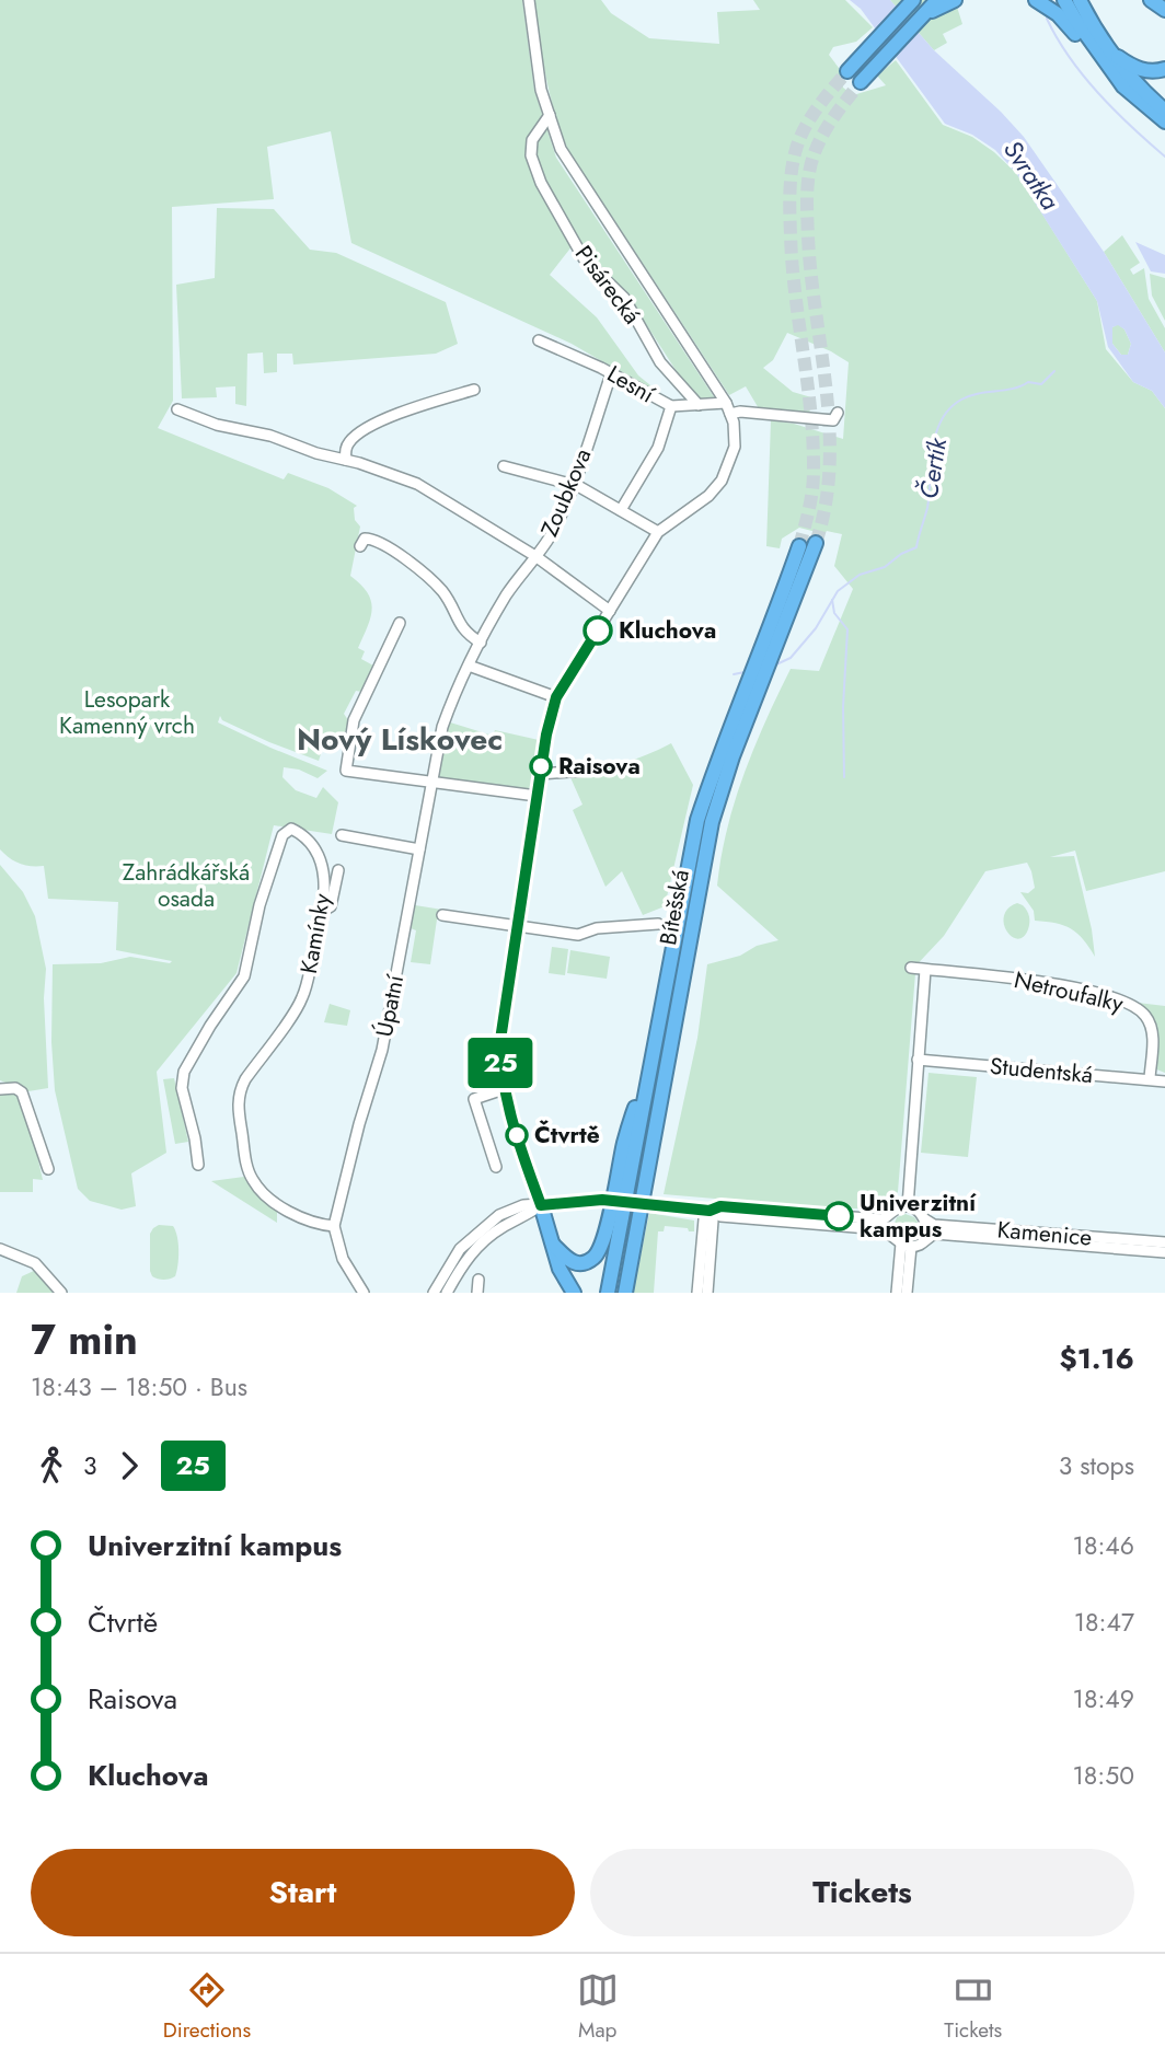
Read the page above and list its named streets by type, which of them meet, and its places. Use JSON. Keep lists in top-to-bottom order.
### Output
{
  "streets": {
    "highway": ["Bítešská"],
    "street": [
      "Pisárecká",
      "Lesní",
      "Zoubkova",
      "Kamínky",
      "Netroufalky",
      "Úpatní",
      "Studentská",
      "Kamenice"
    ]
  },
  "crossings": [
    ["Pisárecká", "Lesní"],
    ["Lesní", "Zoubkova"],
    ["Zoubkova", "Úpatní"],
    ["Kamínky", "Úpatní"],
    ["Netroufalky", "Studentská"]
  ],
  "districts": ["Nový Lískovec"],
  "water": ["Svratka", "Čertík"],
  "parks": ["Lesopark Kamenný vrch", "Zahrádkářská osada"],
  "places": [
    "Kluchova",
    "Raisova",
    "Čtvrtě",
    "Univerzitní kampus"
  ],
  "lines": ["bus line 25"],
  "page": {
    "on_map": "25",
    "heading": ["7 min", "18:43 – 18:50 · Bus", "$1.16"],
    "legs": ["3", "25", "3 stops"],
    "list": [
      {
        "name": "Univerzitní kampus",
        "value": "18:46"
      },
      {
        "name": "Čtvrtě",
        "value": "18:47"
      },
      {
        "name": "Raisova",
        "value": "18:49"
      },
      {
        "name": "Kluchova",
        "value": "18:50"
      }
    ],
    "buttons": ["Start", "Tickets"],
    "tabs": ["Directions", "Map", "Tickets"]
  }
}
